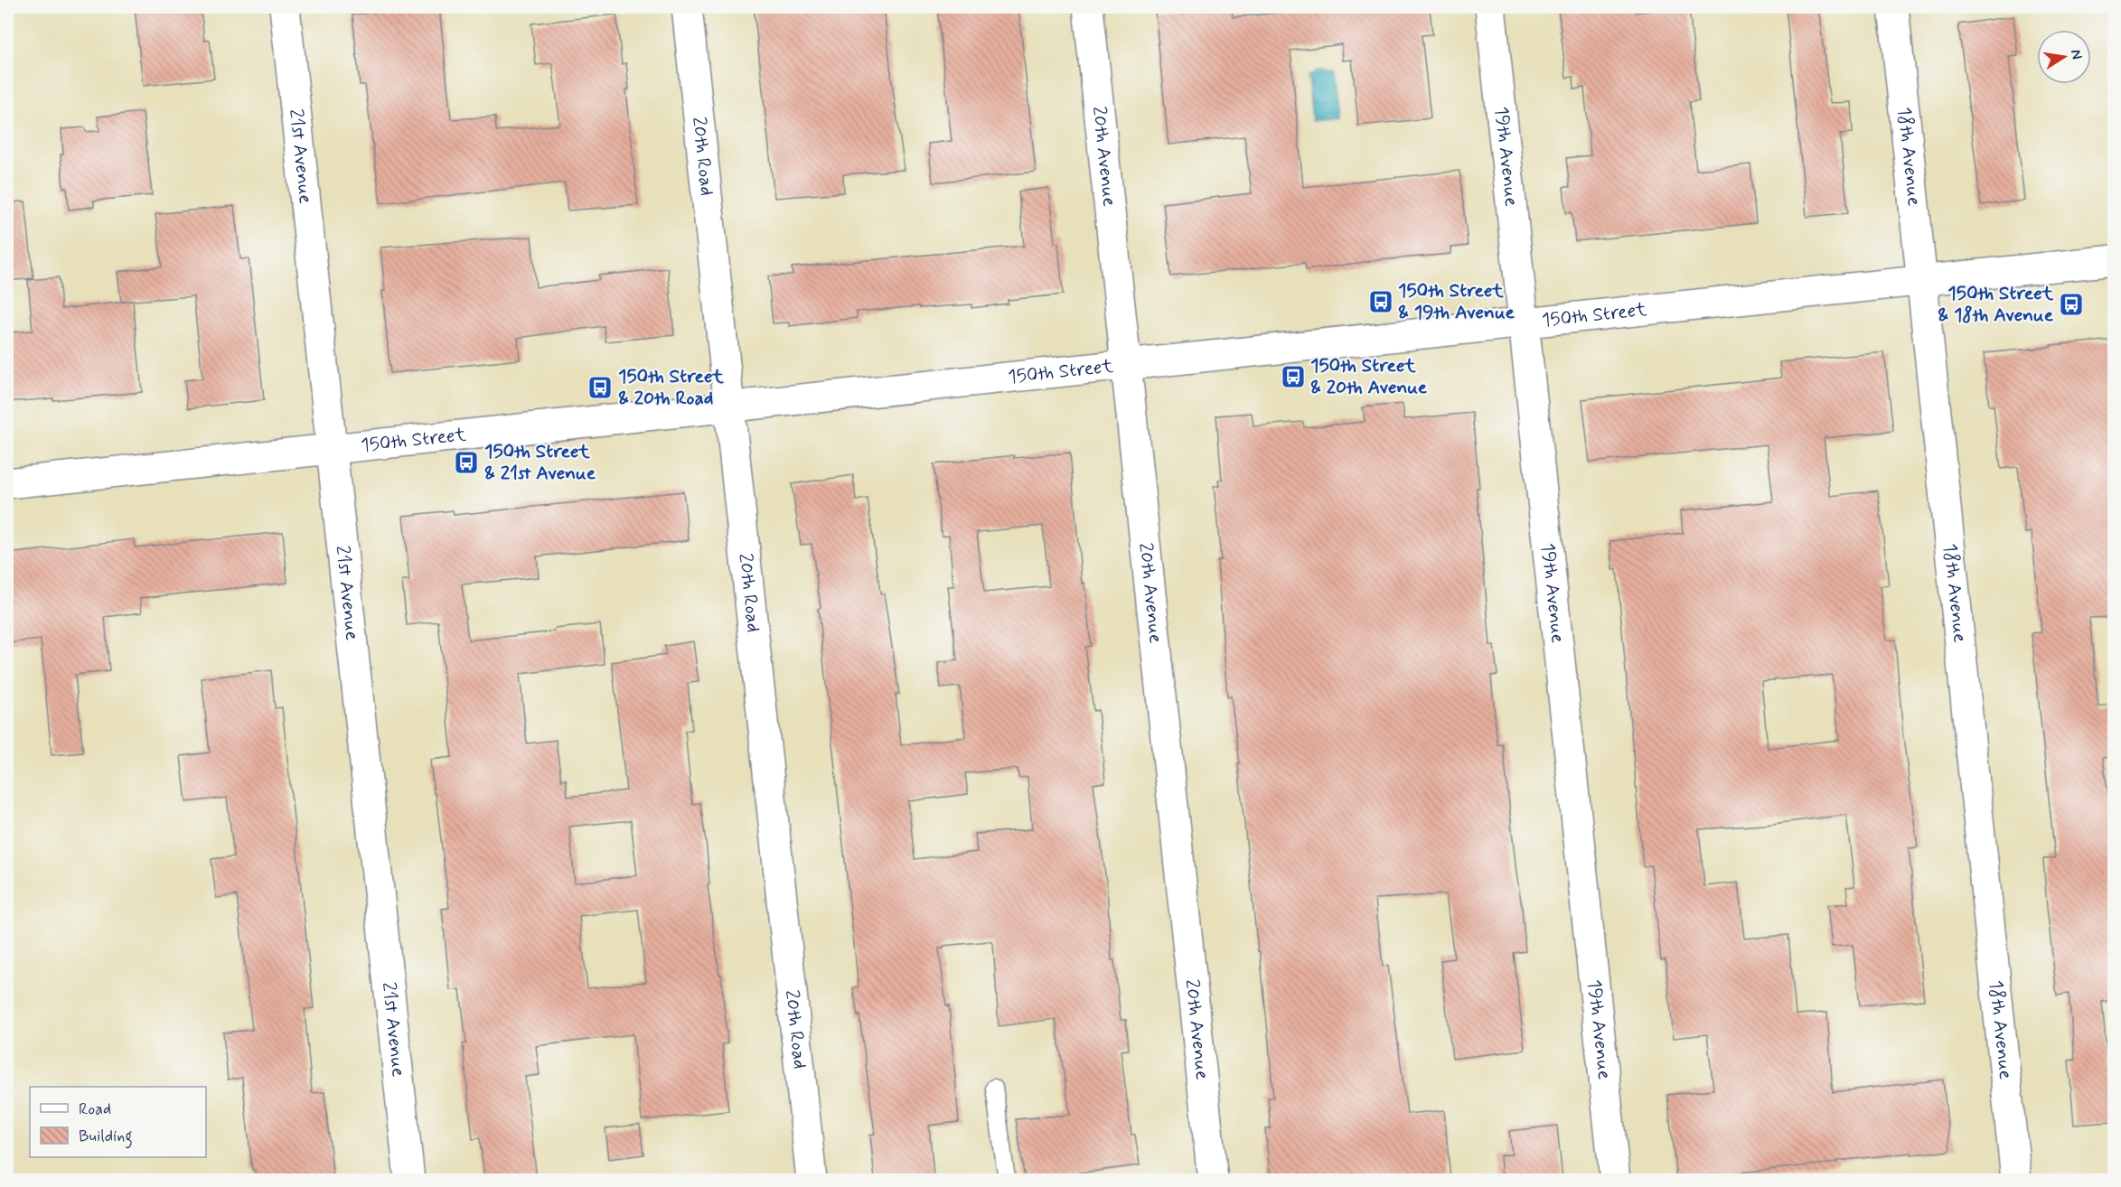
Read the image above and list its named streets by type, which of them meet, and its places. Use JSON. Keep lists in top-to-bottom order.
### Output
{
  "streets": {
    "street": [
      "21st Avenue",
      "20th Road",
      "20th Avenue",
      "19th Avenue",
      "18th Avenue",
      "150th Street"
    ]
  },
  "crossings": [
    ["21st Avenue", "150th Street"],
    ["20th Road", "150th Street"],
    ["20th Avenue", "150th Street"],
    ["19th Avenue", "150th Street"],
    ["18th Avenue", "150th Street"]
  ],
  "places": {
    "bus stop": [
      "150th Street & 19th Avenue",
      "150th Street & 18th Avenue",
      "150th Street & 20th Avenue",
      "150th Street & 20th Road",
      "150th Street & 21st Avenue"
    ]
  },
  "legend": ["Road", "Building"],
  "north": "right"
}
